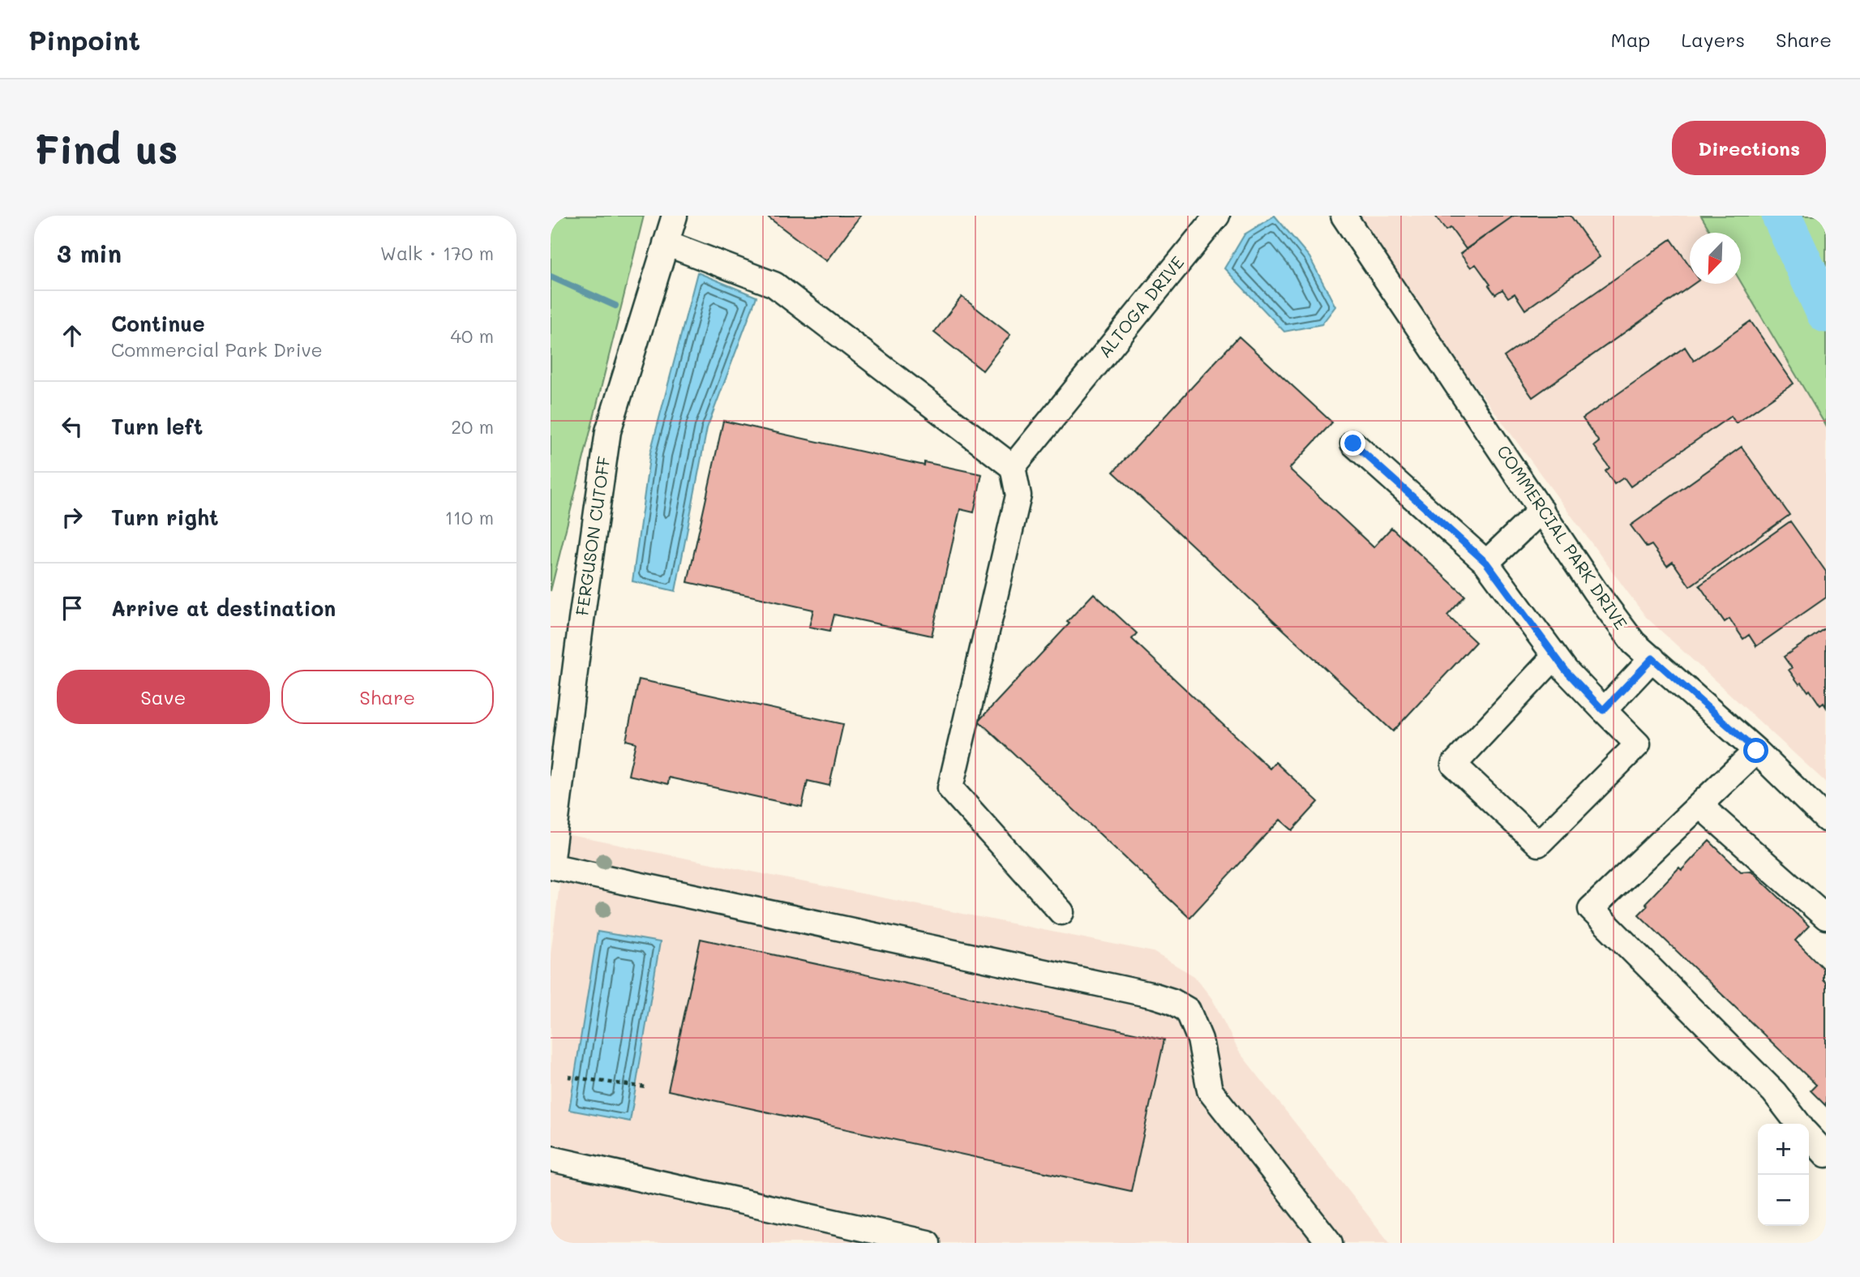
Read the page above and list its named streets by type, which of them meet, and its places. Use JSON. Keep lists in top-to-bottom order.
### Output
{
  "streets": {
    "street": ["ALTOGA DRIVE", "FERGUSON CUTOFF", "COMMERCIAL PARK DRIVE"]
  },
  "north": "bottom left",
  "page": {
    "header": "Pinpoint",
    "nav": ["Map", "Layers", "Share"],
    "buttons": [
      "Directions",
      ["Save", "Share"]
    ],
    "title": "Find us",
    "heading": ["3 min", "Walk · 170 m"],
    "list": [
      ["Continue", "Commercial Park Drive", "40 m"],
      ["Turn left", "20 m"],
      ["Turn right", "110 m"],
      "Arrive at destination"
    ],
    "map_buttons": ["+", "−"]
  }
}
